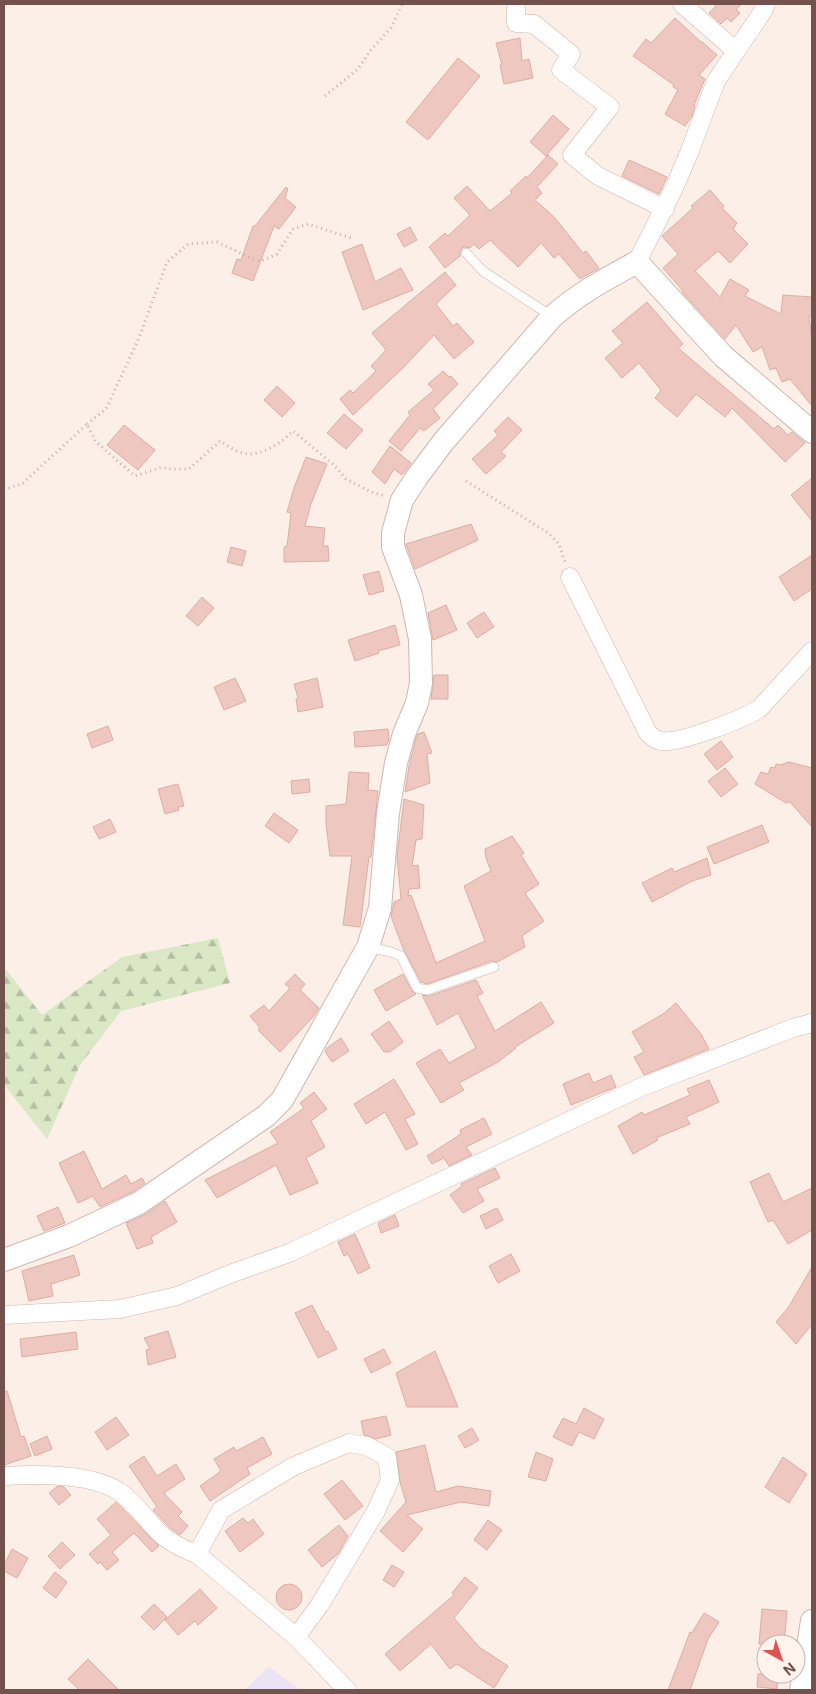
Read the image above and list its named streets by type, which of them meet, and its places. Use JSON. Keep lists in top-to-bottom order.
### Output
{
  "north": "bottom right"
}
